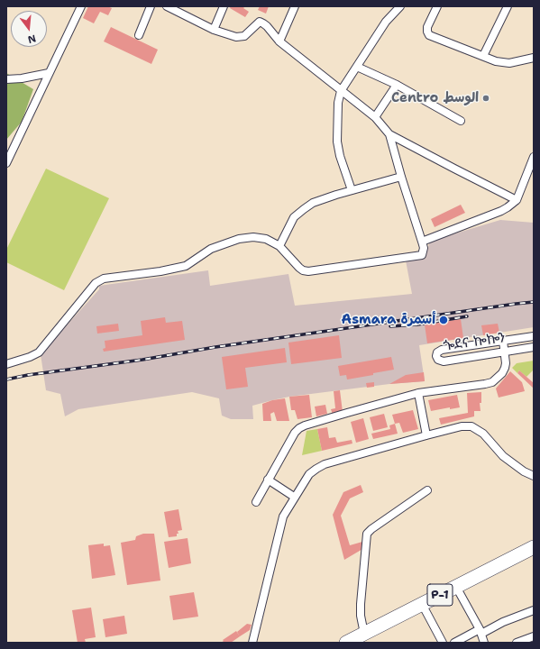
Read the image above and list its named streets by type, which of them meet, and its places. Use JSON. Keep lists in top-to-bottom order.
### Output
{
  "streets": {
    "highway": ["P-1"],
    "street": ["ጐደና ኰኰን"]
  },
  "places": ["Centro الوسط", "Asmara أسمرة"],
  "north": "bottom"
}
